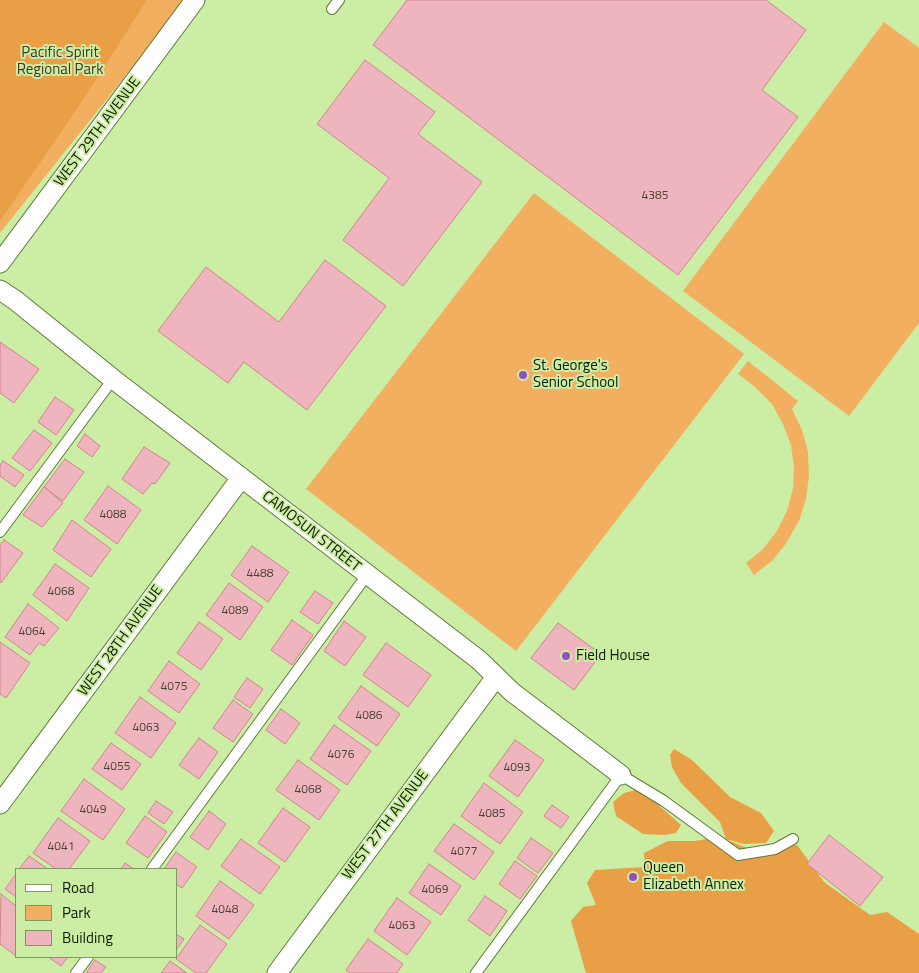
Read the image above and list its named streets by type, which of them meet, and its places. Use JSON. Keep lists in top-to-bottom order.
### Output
{
  "streets": {
    "street": [
      "WEST 29TH AVENUE",
      "CAMOSUN STREET",
      "WEST 28TH AVENUE",
      "WEST 27TH AVENUE"
    ]
  },
  "crossings": [
    ["CAMOSUN STREET", "WEST 28TH AVENUE"],
    ["CAMOSUN STREET", "WEST 27TH AVENUE"]
  ],
  "parks": ["Pacific Spirit Regional Park"],
  "places": ["St. George's Senior School", "Field House", "Queen Elizabeth Annex"],
  "house_numbers": [
    "4385",
    "4088",
    "4488",
    "4068",
    "4089",
    "4064",
    "4075",
    "4086",
    "4063",
    "4076",
    "4055",
    "4093",
    "4068",
    "4049",
    "4085",
    "4041",
    "4077",
    "4069",
    "4048",
    "4063"
  ],
  "legend": ["Road", "Park", "Building"]
}
